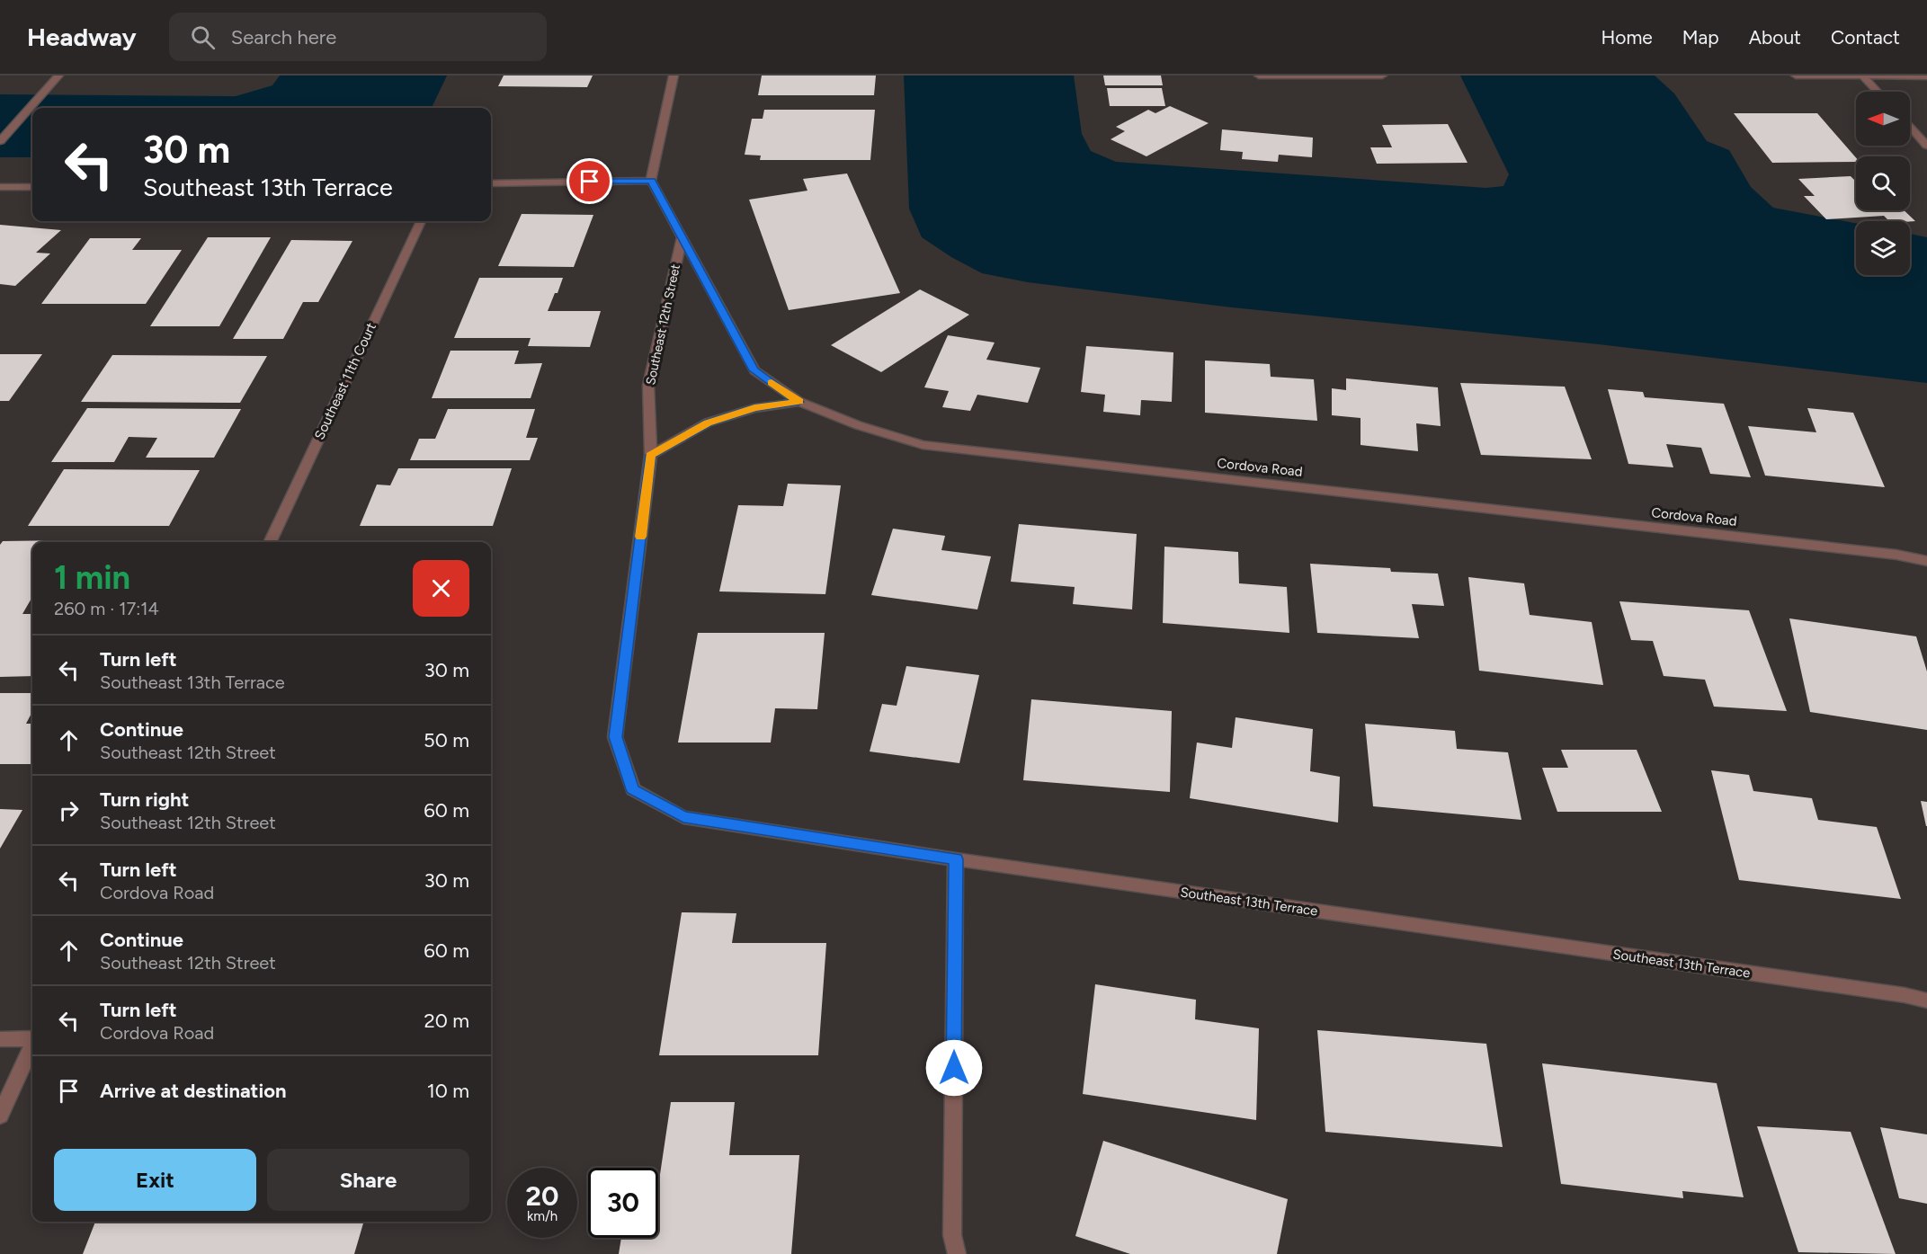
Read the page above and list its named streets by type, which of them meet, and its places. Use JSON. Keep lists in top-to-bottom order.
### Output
{
  "streets": {
    "street": [
      "Southeast 12th Street",
      "Southeast 11th Court",
      "Cordova Road",
      "Southeast 13th Terrace"
    ]
  },
  "crossings": [
    ["Southeast 12th Street", "Cordova Road"],
    ["Southeast 12th Street", "Southeast 13th Terrace"]
  ],
  "north": "left",
  "page": {
    "header": "Headway",
    "search": "Search here",
    "nav": [
      "Home",
      "Map",
      "About",
      "Contact"
    ],
    "turn": ["30 m", "Southeast 13th Terrace"],
    "heading": ["1 min", "260 m · 17:14"],
    "list": [
      {
        "name": "Turn left",
        "note": "Southeast 13th Terrace",
        "value": "30 m"
      },
      {
        "name": "Continue",
        "note": "Southeast 12th Street",
        "value": "50 m"
      },
      {
        "name": "Turn right",
        "note": "Southeast 12th Street",
        "value": "60 m"
      },
      {
        "name": "Turn left",
        "note": "Cordova Road",
        "value": "30 m"
      },
      {
        "name": "Continue",
        "note": "Southeast 12th Street",
        "value": "60 m"
      },
      {
        "name": "Turn left",
        "note": "Cordova Road",
        "value": "20 m"
      },
      {
        "name": "Arrive at destination",
        "value": "10 m"
      }
    ],
    "buttons": ["Exit", "Share"],
    "speed": "20 km/h",
    "limit": "30"
  }
}
